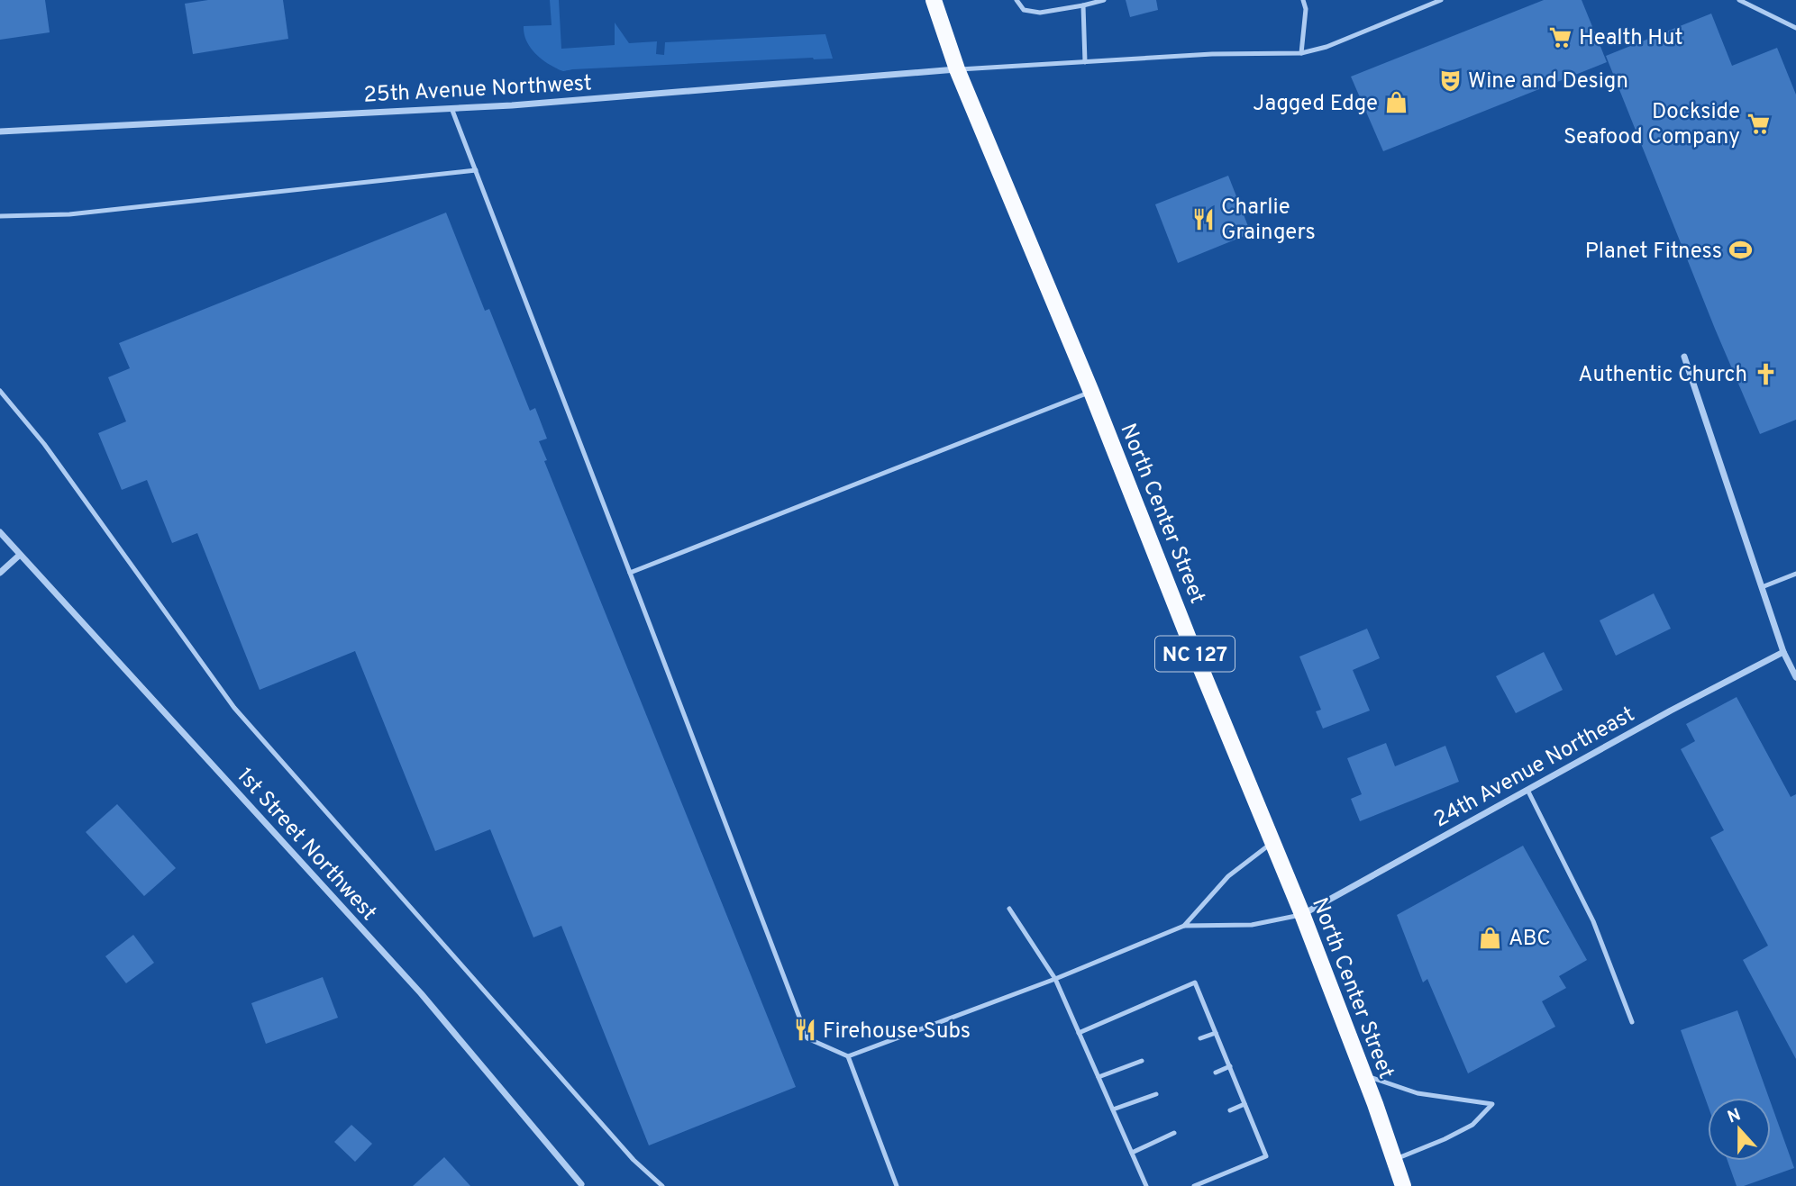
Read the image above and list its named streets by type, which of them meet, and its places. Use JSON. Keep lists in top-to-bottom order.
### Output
{
  "streets": {
    "main road": ["North Center Street", "NC 127"],
    "street": ["25th Avenue Northwest", "24th Avenue Northeast", "1st Street Northwest"]
  },
  "crossings": [
    ["25th Avenue Northwest", "North Center Street"],
    ["North Center Street", "24th Avenue Northeast"]
  ],
  "places": {
    "supermarket": ["Health Hut", "Dockside Seafood Company"],
    "theatre": ["Wine and Design"],
    "shop": ["Jagged Edge", "ABC"],
    "restaurant": ["Charlie Graingers", "Firehouse Subs"],
    "sports": ["Planet Fitness"],
    "church": ["Authentic Church"]
  },
  "north": "top"
}
